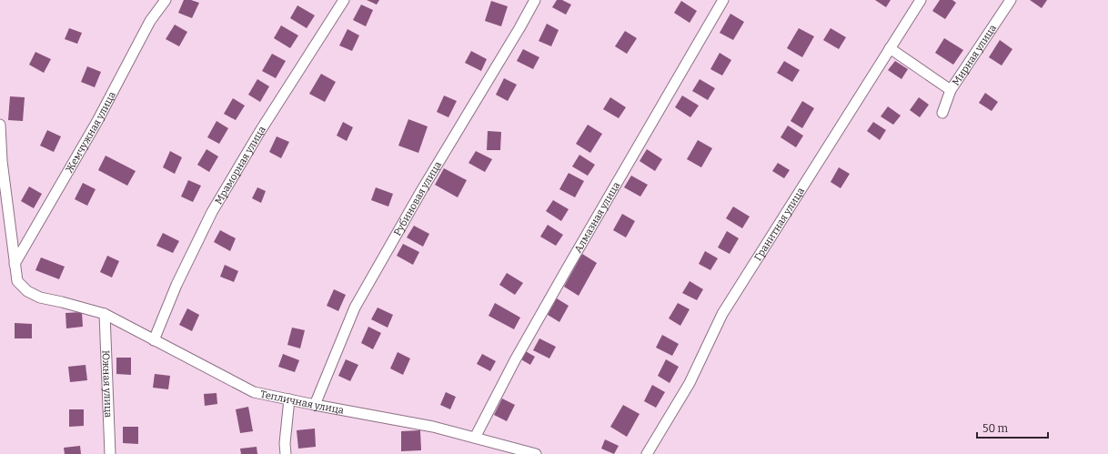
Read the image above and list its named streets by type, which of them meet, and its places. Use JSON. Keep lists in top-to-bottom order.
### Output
{
  "streets": {
    "street": [
      "Мирная улица",
      "Жемчужная улица",
      "Мраморная улица",
      "Рубиновая улица",
      "Алмазная улица",
      "Гранитная улица",
      "Южная улица",
      "Тепличная улица"
    ]
  },
  "crossings": [
    ["Жемчужная улица", "Тепличная улица"],
    ["Мраморная улица", "Тепличная улица"],
    ["Рубиновая улица", "Тепличная улица"],
    ["Алмазная улица", "Тепличная улица"],
    ["Южная улица", "Тепличная улица"]
  ],
  "scale_bar": "50 m"
}
